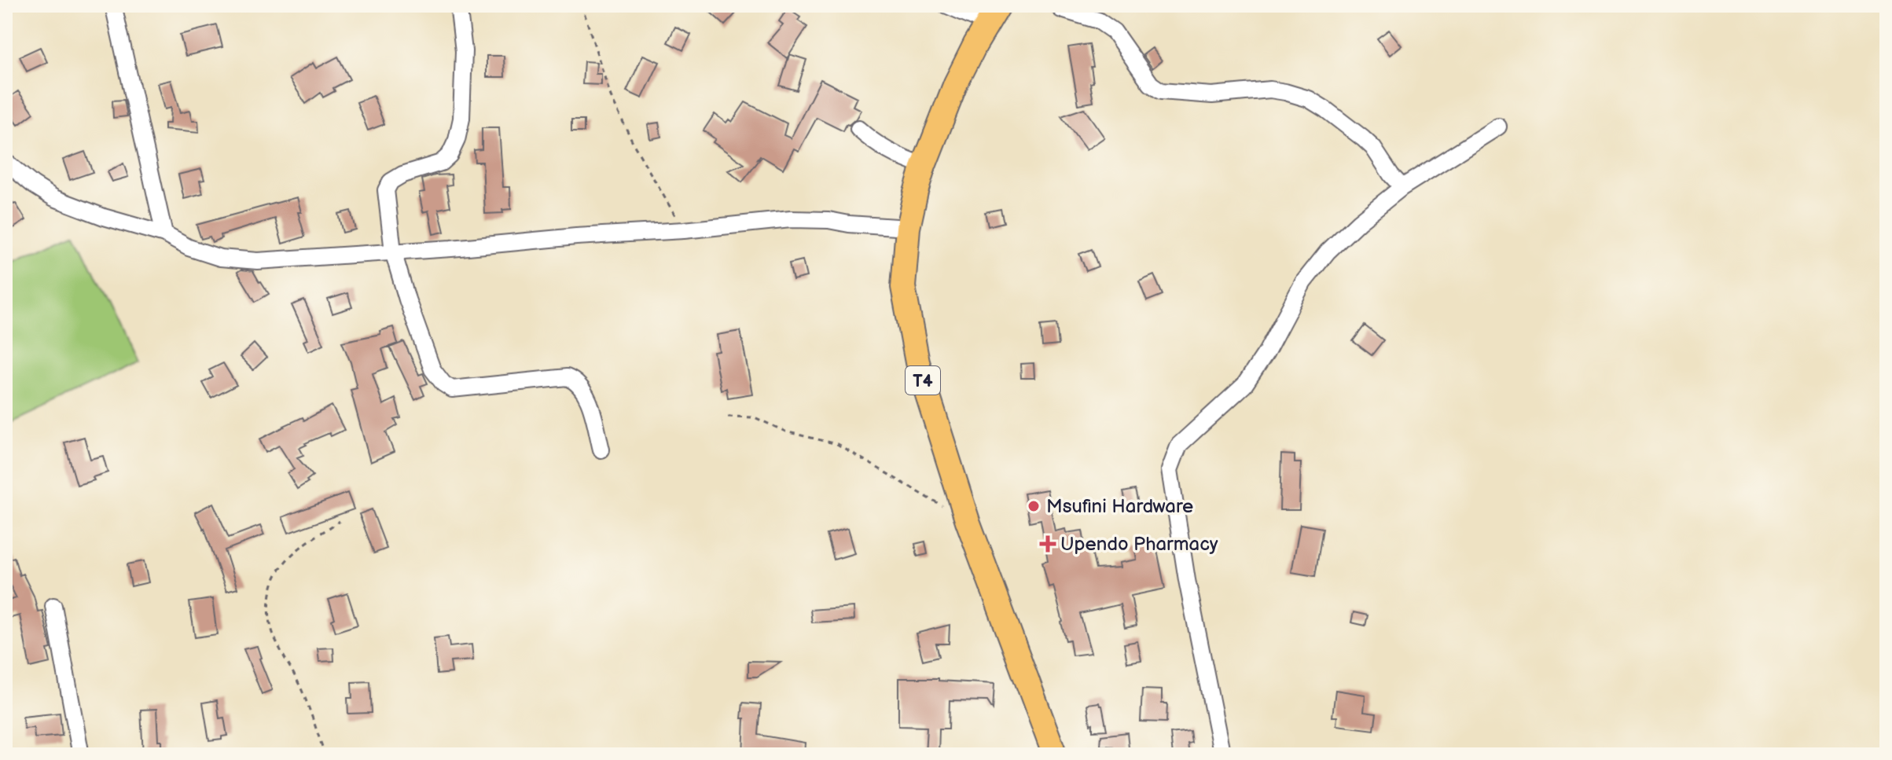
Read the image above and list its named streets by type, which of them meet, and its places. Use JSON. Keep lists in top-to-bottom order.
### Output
{
  "streets": {
    "highway": ["T4"]
  },
  "places": {
    "other": ["Msufini Hardware"],
    "health": ["Upendo Pharmacy"]
  }
}
